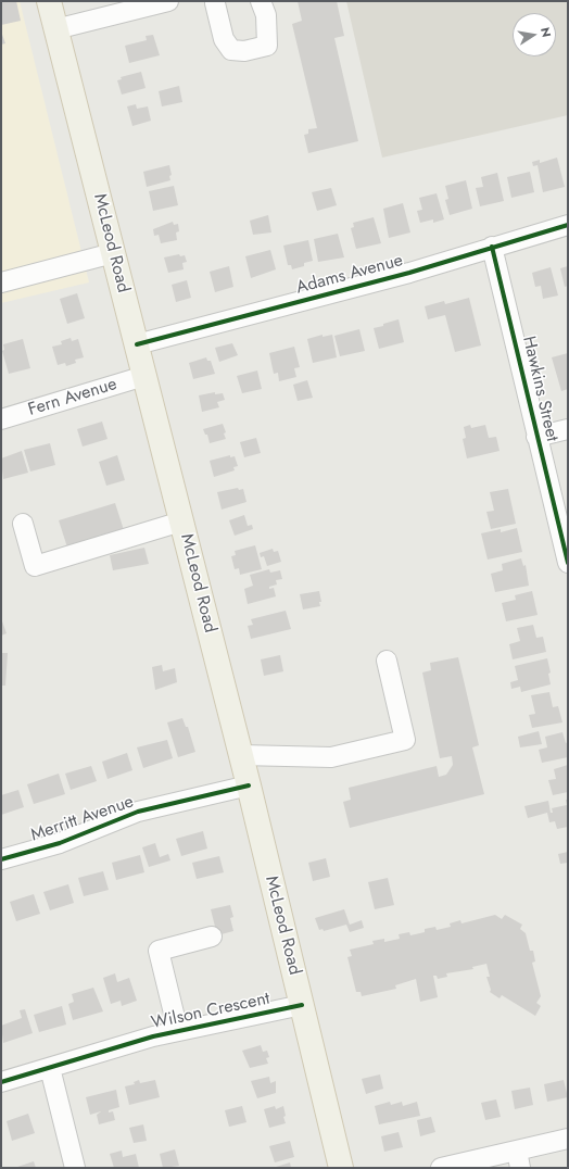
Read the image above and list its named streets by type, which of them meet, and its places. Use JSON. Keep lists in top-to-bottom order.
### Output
{
  "streets": {
    "main road": ["McLeod Road"],
    "street": [
      "Adams Avenue",
      "Hawkins Street",
      "Fern Avenue",
      "Merritt Avenue",
      "Wilson Crescent"
    ]
  },
  "crossings": [
    ["McLeod Road", "Adams Avenue"],
    ["McLeod Road", "Fern Avenue"],
    ["McLeod Road", "Merritt Avenue"],
    ["McLeod Road", "Wilson Crescent"],
    ["Adams Avenue", "Hawkins Street"]
  ],
  "north": "right"
}
